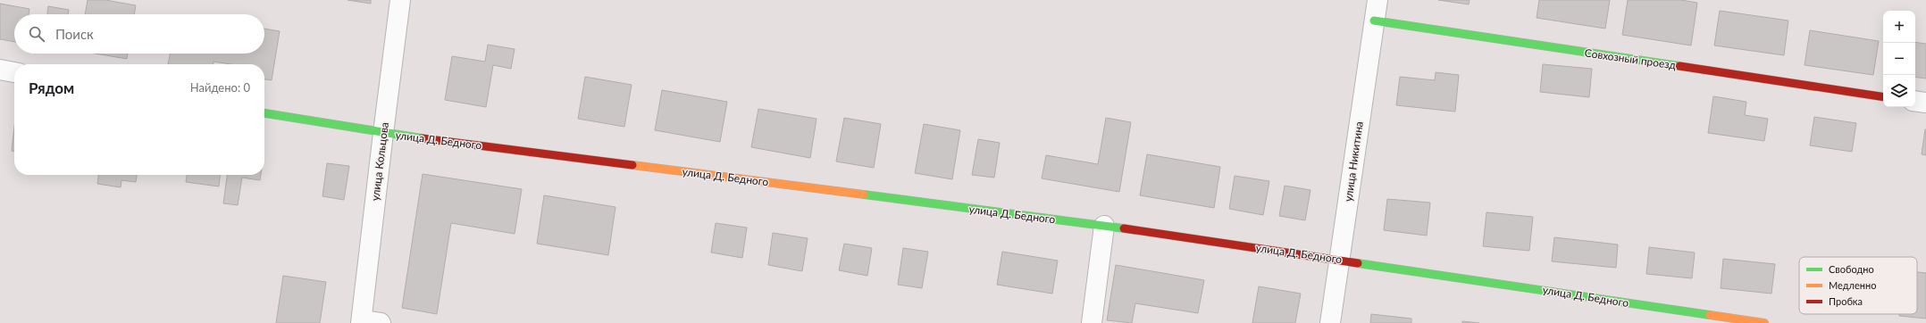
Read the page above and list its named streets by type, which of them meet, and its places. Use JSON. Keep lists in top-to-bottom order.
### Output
{
  "streets": {
    "street": [
      "Совхозный проезд",
      "улица Д. Бедного",
      "улица Кольцова",
      "улица Никитина"
    ]
  },
  "crossings": [
    ["Совхозный проезд", "улица Никитина"],
    ["улица Д. Бедного", "улица Кольцова"],
    ["улица Д. Бедного", "улица Никитина"]
  ],
  "legend": ["Свободно", "Медленно", "Пробка"],
  "page": {
    "map_buttons": ["+", "−"],
    "search": "Поиск",
    "heading": ["Рядом", "Найдено: 0"]
  }
}
